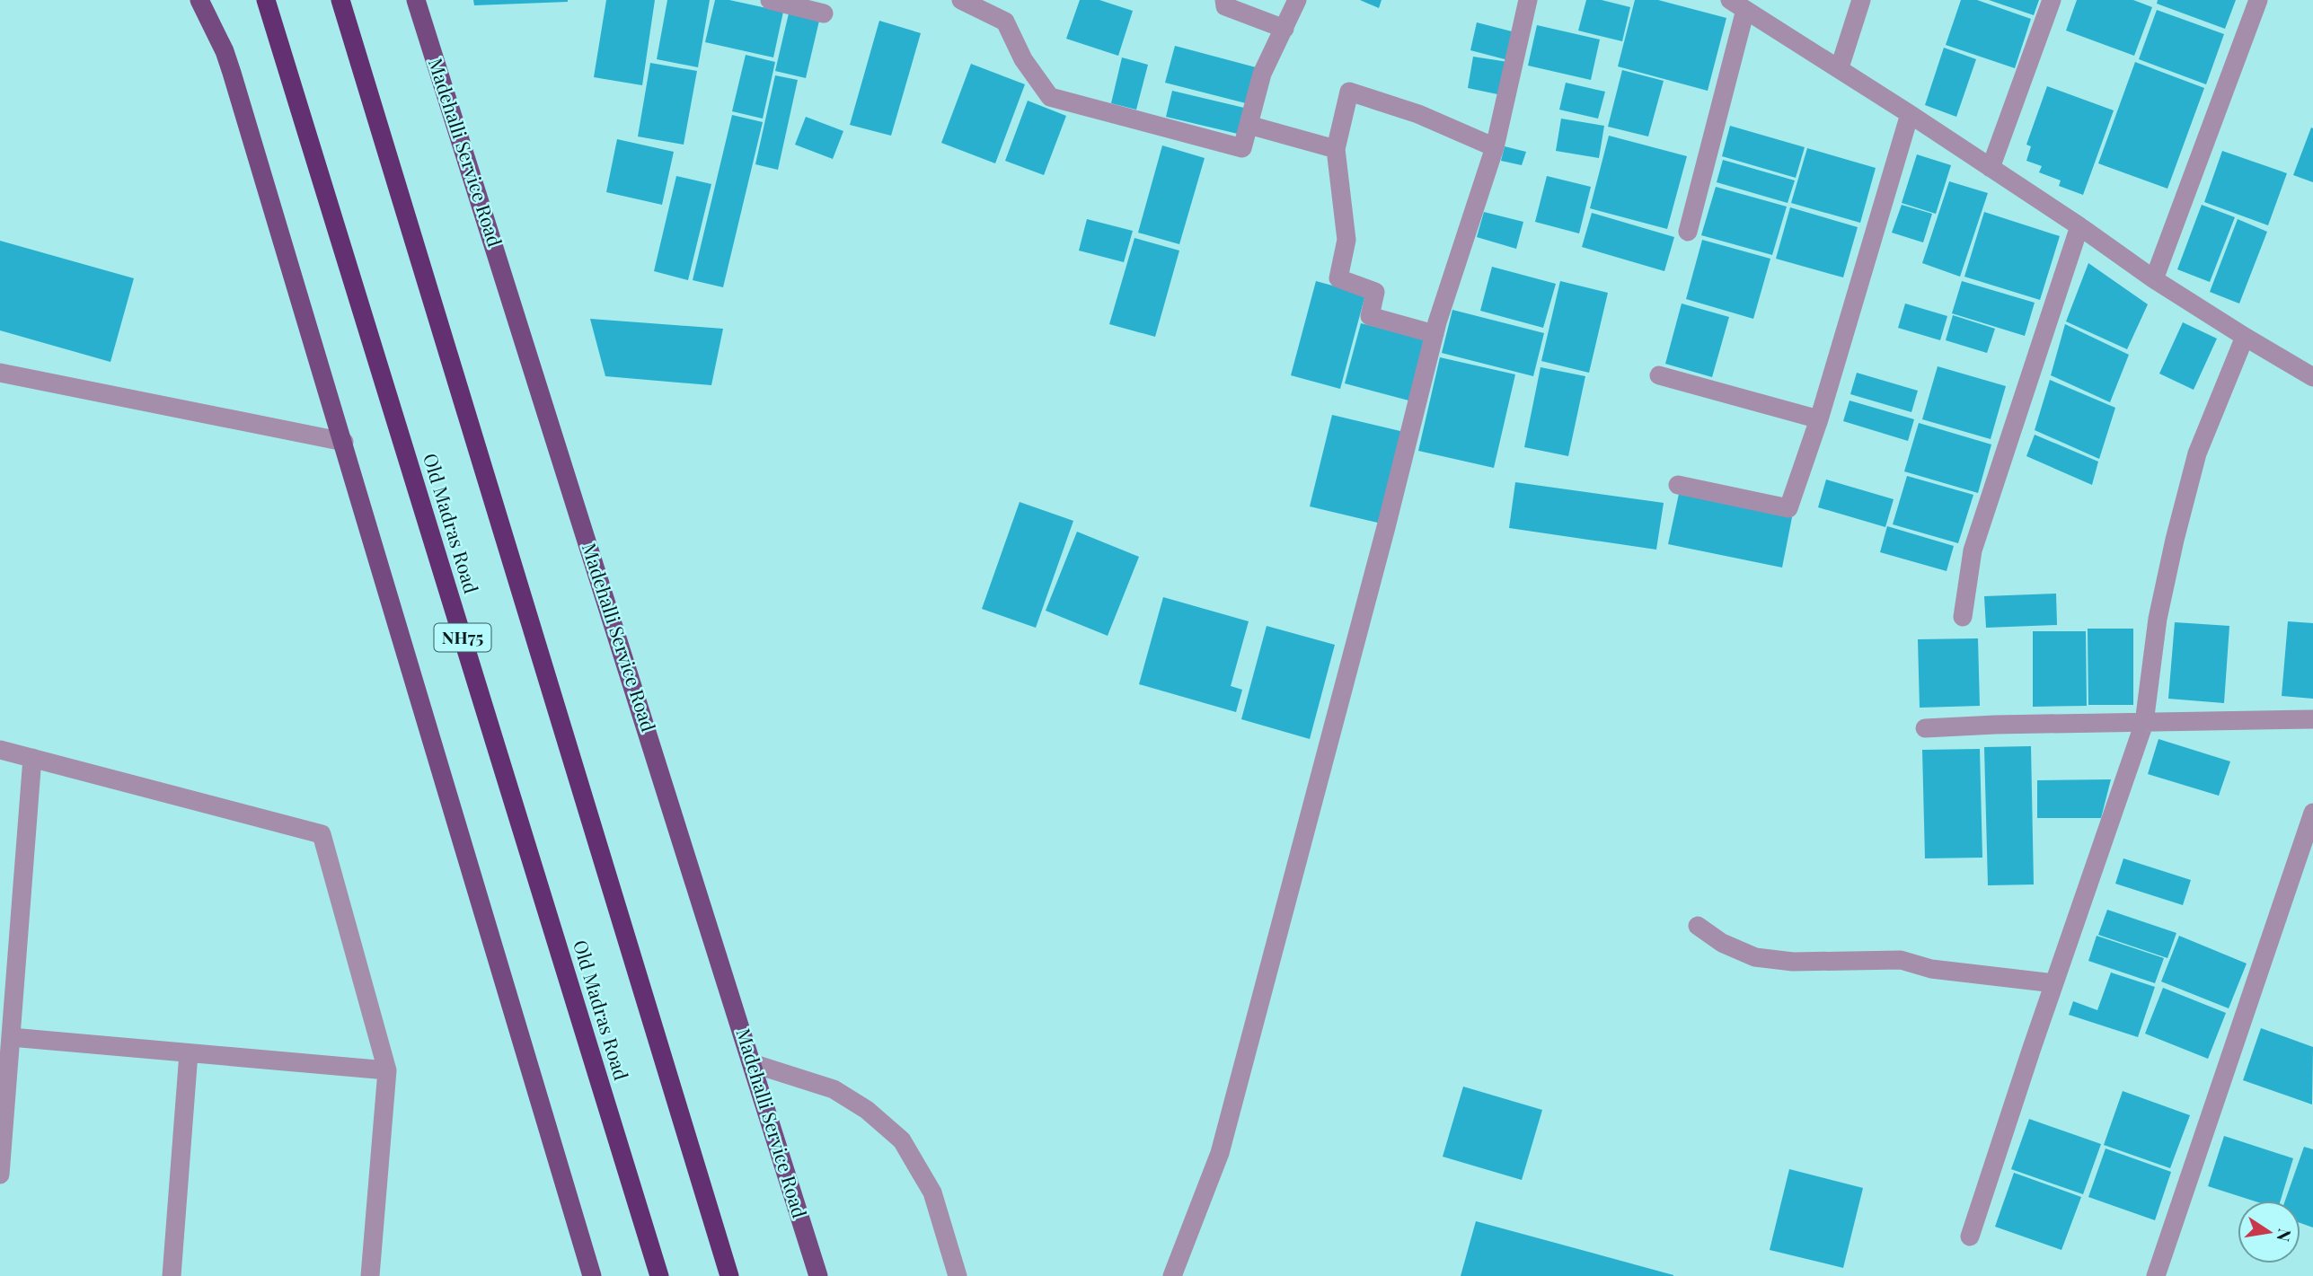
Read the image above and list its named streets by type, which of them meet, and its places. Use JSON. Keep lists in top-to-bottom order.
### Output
{
  "streets": {
    "highway": ["Old Madras Road", "NH75"],
    "main road": ["Madehalli Service Road"]
  },
  "north": "right"
}
